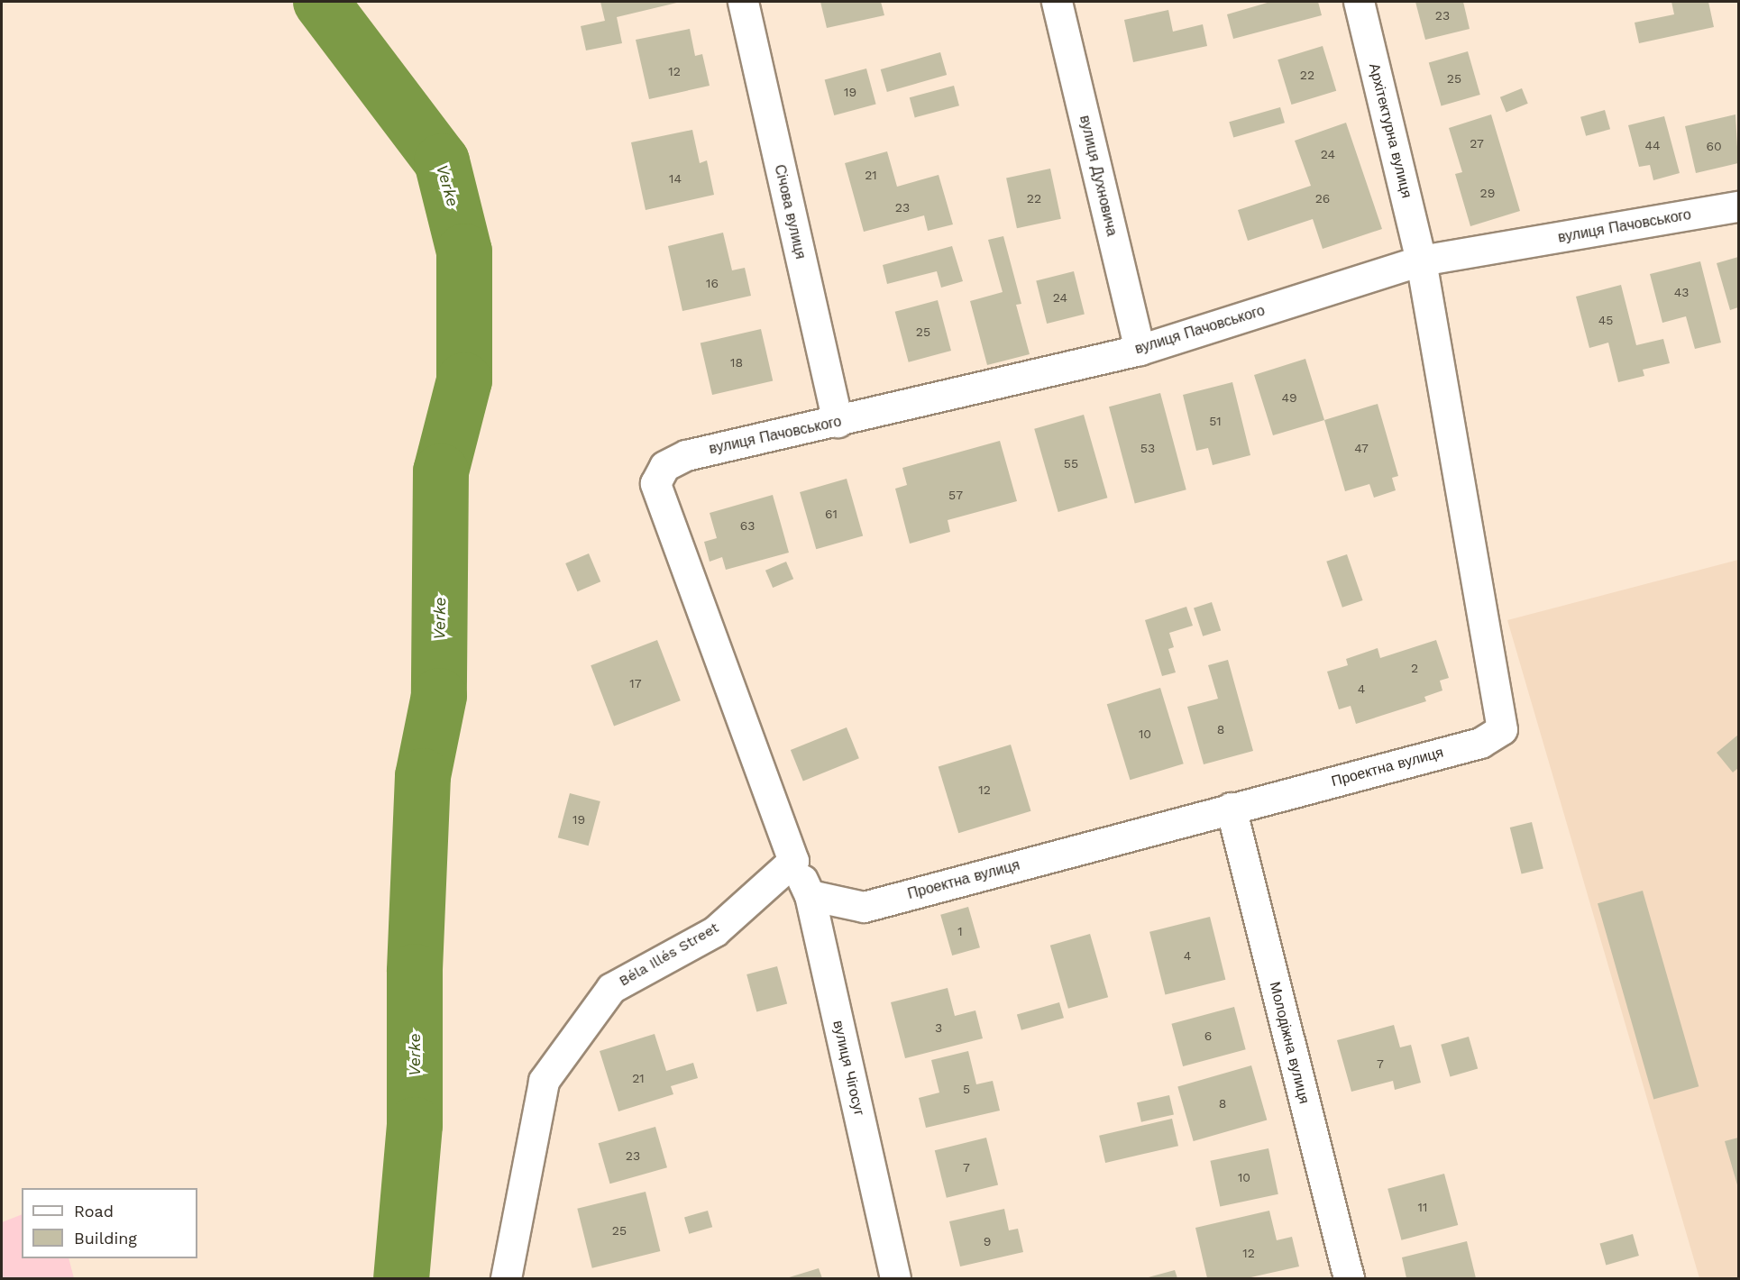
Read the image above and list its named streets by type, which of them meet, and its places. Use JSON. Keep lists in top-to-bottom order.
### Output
{
  "streets": {
    "street": [
      "Архітектурна вулиця",
      "вулиця Духновича",
      "Січова вулиця",
      "вулиця Пачовського",
      "Проектна вулиця",
      "Béla Illés Street",
      "Молодіжна вулиця",
      "вулиця Чігосуг"
    ]
  },
  "crossings": [
    ["Архітектурна вулиця", "вулиця Пачовського"],
    ["Архітектурна вулиця", "Проектна вулиця"],
    ["вулиця Духновича", "вулиця Пачовського"],
    ["Січова вулиця", "вулиця Пачовського"],
    ["вулиця Пачовського", "Проектна вулиця"],
    ["вулиця Пачовського", "Béla Illés Street"],
    ["вулиця Пачовського", "вулиця Чігосуг"],
    ["Проектна вулиця", "Молодіжна вулиця"],
    ["Проектна вулиця", "вулиця Чігосуг"],
    ["Béla Illés Street", "вулиця Чігосуг"]
  ],
  "water": ["Verke"],
  "house_numbers": [
    "23",
    "12",
    "22",
    "25",
    "19",
    "27",
    "44",
    "60",
    "24",
    "21",
    "14",
    "29",
    "22",
    "26",
    "23",
    "16",
    "43",
    "24",
    "45",
    "25",
    "18",
    "49",
    "51",
    "53",
    "47",
    "55",
    "57",
    "61",
    "63",
    "2",
    "17",
    "4",
    "8",
    "10",
    "12",
    "19",
    "1",
    "4",
    "3",
    "6",
    "7",
    "21",
    "5",
    "8",
    "23",
    "7",
    "10",
    "11",
    "25",
    "9",
    "12"
  ],
  "legend": ["Road", "Building"]
}
